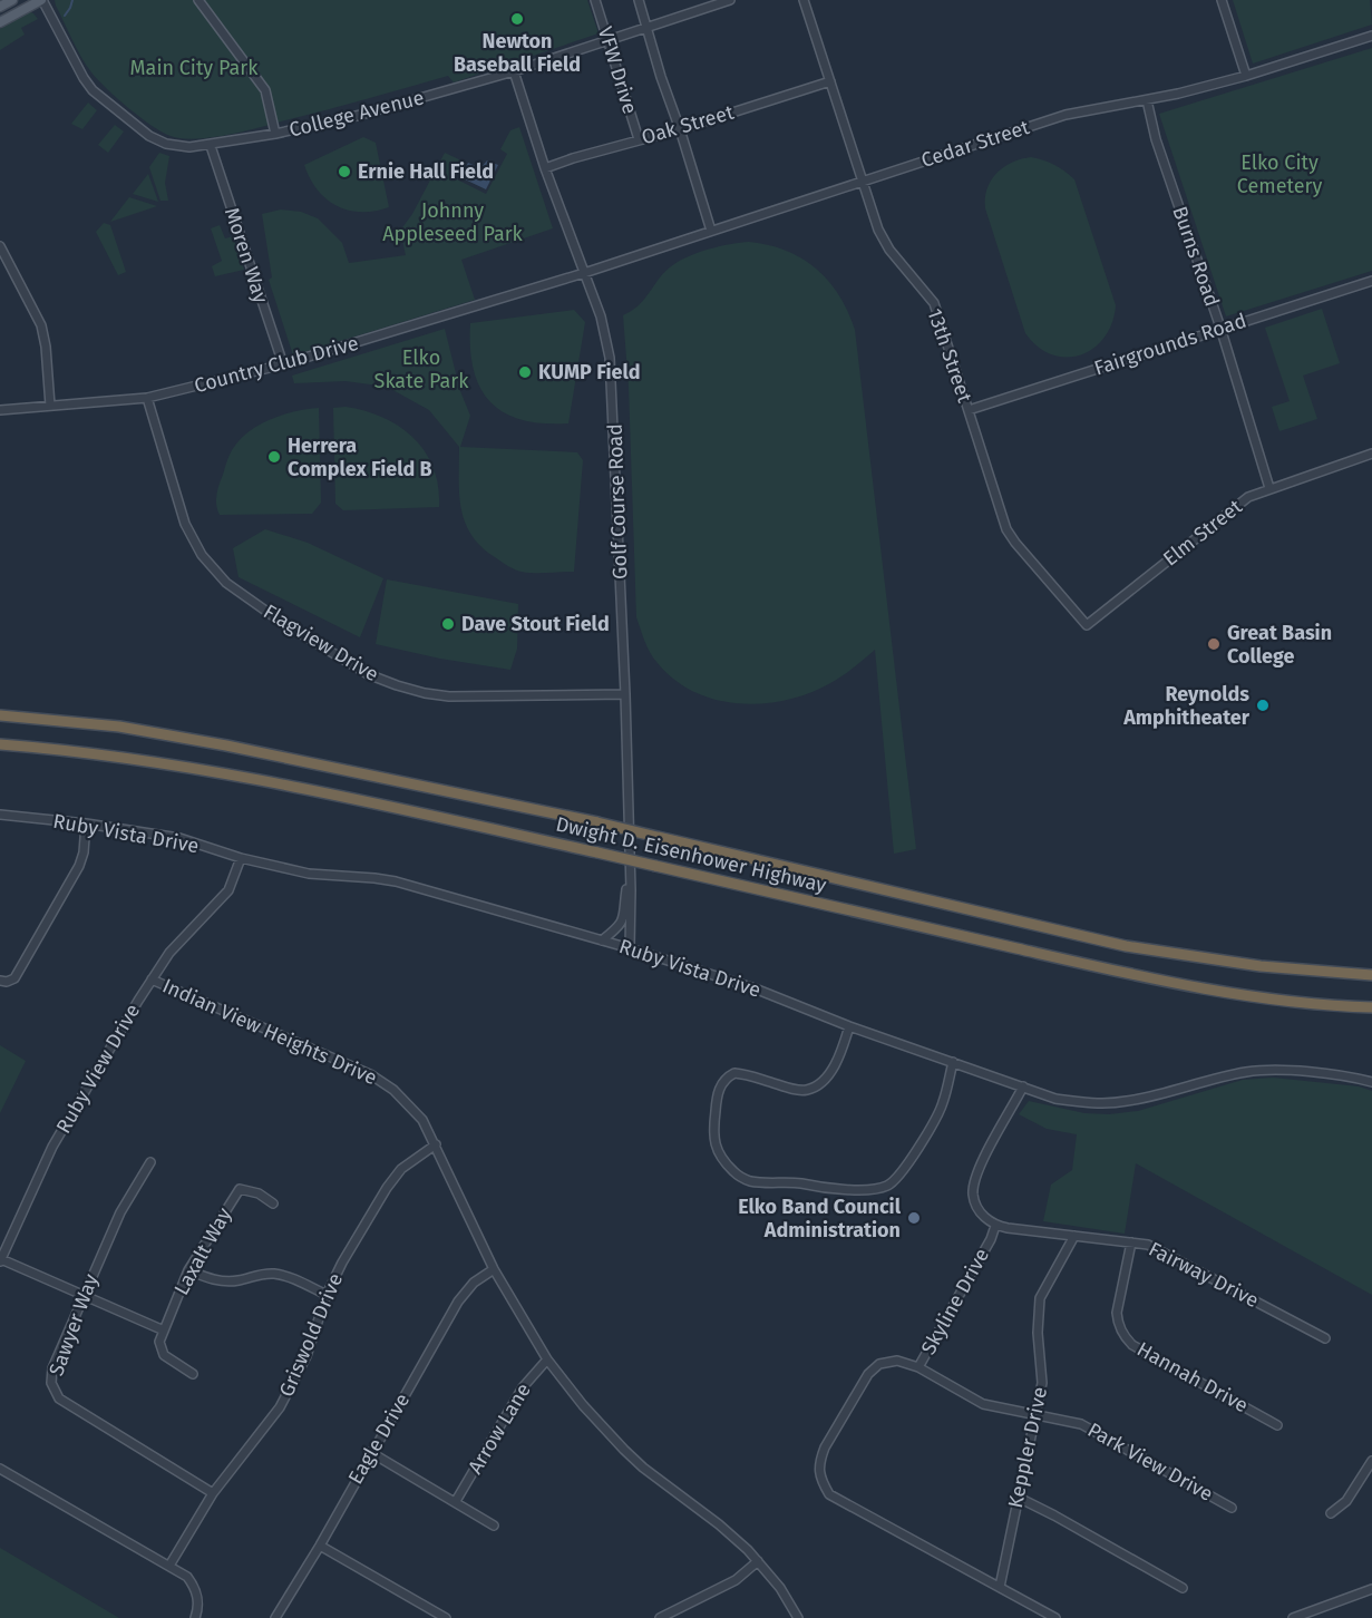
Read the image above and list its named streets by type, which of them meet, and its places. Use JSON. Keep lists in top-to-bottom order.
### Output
{
  "streets": {
    "highway": ["Dwight D. Eisenhower Highway"],
    "street": [
      "VFW Drive",
      "College Avenue",
      "Oak Street",
      "Cedar Street",
      "Moren Way",
      "Burns Road",
      "Fairgrounds Road",
      "13th Street",
      "Country Club Drive",
      "Golf Course Road",
      "Elm Street",
      "Flagview Drive",
      "Ruby Vista Drive",
      "Indian View Heights Drive",
      "Ruby View Drive",
      "Laxalt Way",
      "Fairway Drive",
      "Skyline Drive",
      "Sawyer Way",
      "Griswold Drive",
      "Hannah Drive",
      "Arrow Lane",
      "Eagle Drive",
      "Keppler Drive",
      "Park View Drive"
    ]
  },
  "crossings": [
    ["VFW Drive", "College Avenue"],
    ["VFW Drive", "Oak Street"],
    ["College Avenue", "Moren Way"],
    ["College Avenue", "Golf Course Road"],
    ["Oak Street", "13th Street"],
    ["Oak Street", "Golf Course Road"],
    ["Cedar Street", "Burns Road"],
    ["Cedar Street", "13th Street"],
    ["Cedar Street", "Country Club Drive"],
    ["Cedar Street", "Golf Course Road"],
    ["Moren Way", "Country Club Drive"],
    ["Burns Road", "Fairgrounds Road"],
    ["Burns Road", "Elm Street"],
    ["Fairgrounds Road", "13th Street"],
    ["13th Street", "Elm Street"],
    ["Country Club Drive", "Golf Course Road"],
    ["Country Club Drive", "Flagview Drive"],
    ["Golf Course Road", "Flagview Drive"],
    ["Golf Course Road", "Ruby Vista Drive"],
    ["Ruby Vista Drive", "Ruby View Drive"],
    ["Ruby Vista Drive", "Skyline Drive"],
    ["Indian View Heights Drive", "Ruby View Drive"],
    ["Indian View Heights Drive", "Griswold Drive"],
    ["Indian View Heights Drive", "Arrow Lane"],
    ["Indian View Heights Drive", "Eagle Drive"],
    ["Fairway Drive", "Skyline Drive"],
    ["Fairway Drive", "Hannah Drive"],
    ["Fairway Drive", "Keppler Drive"],
    ["Skyline Drive", "Keppler Drive"],
    ["Skyline Drive", "Park View Drive"],
    ["Sawyer Way", "Griswold Drive"],
    ["Keppler Drive", "Park View Drive"]
  ],
  "parks": [
    "Main City Park",
    "Elko City Cemetery",
    "Johnny Appleseed Park",
    "Elko Skate Park"
  ],
  "places": [
    "Newton Baseball Field",
    "Ernie Hall Field",
    "KUMP Field",
    "Herrera Complex Field B",
    "Dave Stout Field",
    "Great Basin College",
    "Reynolds Amphitheater",
    "Elko Band Council Administration"
  ]
}
